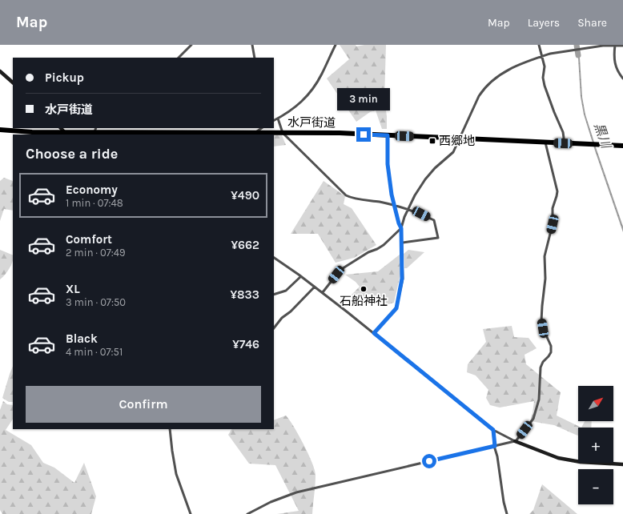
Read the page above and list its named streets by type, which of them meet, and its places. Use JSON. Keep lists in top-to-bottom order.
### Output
{
  "streets": {
    "highway": ["水戸街道"]
  },
  "water": ["黒川"],
  "places": {
    "transit": ["西郷地"],
    "other": ["石船神社"]
  },
  "north": "top right",
  "page": {
    "header": "Map",
    "nav": ["Map", "Layers", "Share"],
    "banner": ["Pickup", "水戸街道"],
    "bubble": "3 min",
    "heading": "Choose a ride",
    "list": [
      {
        "name": "Economy",
        "note": "1 min · 07:48",
        "value": "¥490"
      },
      {
        "name": "Comfort",
        "note": "2 min · 07:49",
        "value": "¥662"
      },
      {
        "name": "XL",
        "note": "3 min · 07:50",
        "value": "¥833"
      },
      {
        "name": "Black",
        "note": "4 min · 07:51",
        "value": "¥746"
      }
    ],
    "buttons": "Confirm",
    "map_buttons": ["+", "−"]
  }
}
